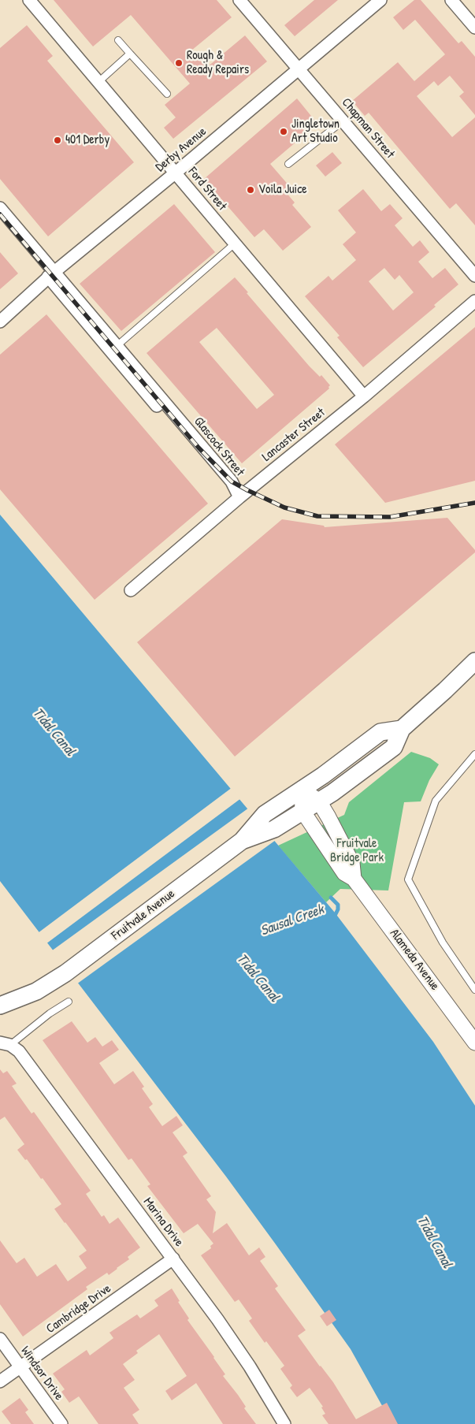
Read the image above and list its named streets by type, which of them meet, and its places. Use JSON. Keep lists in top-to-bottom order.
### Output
{
  "streets": {
    "main road": ["Fruitvale Avenue"],
    "street": [
      "Chapman Street",
      "Derby Avenue",
      "Ford Street",
      "Lancaster Street",
      "Glascock Street",
      "Alameda Avenue",
      "Marina Drive",
      "Cambridge Drive",
      "Windsor Drive"
    ]
  },
  "crossings": [
    ["Chapman Street", "Derby Avenue"],
    ["Derby Avenue", "Ford Street"],
    ["Derby Avenue", "Glascock Street"],
    ["Ford Street", "Lancaster Street"],
    ["Lancaster Street", "Glascock Street"],
    ["Fruitvale Avenue", "Alameda Avenue"],
    ["Marina Drive", "Cambridge Drive"],
    ["Cambridge Drive", "Windsor Drive"]
  ],
  "water": ["Tidal Canal", "Sausal Creek"],
  "parks": ["Fruitvale Bridge Park"],
  "places": [
    "Rough & Ready Repairs",
    "Jingletown Art Studio",
    "401 Derby",
    "Voila Juice"
  ]
}
